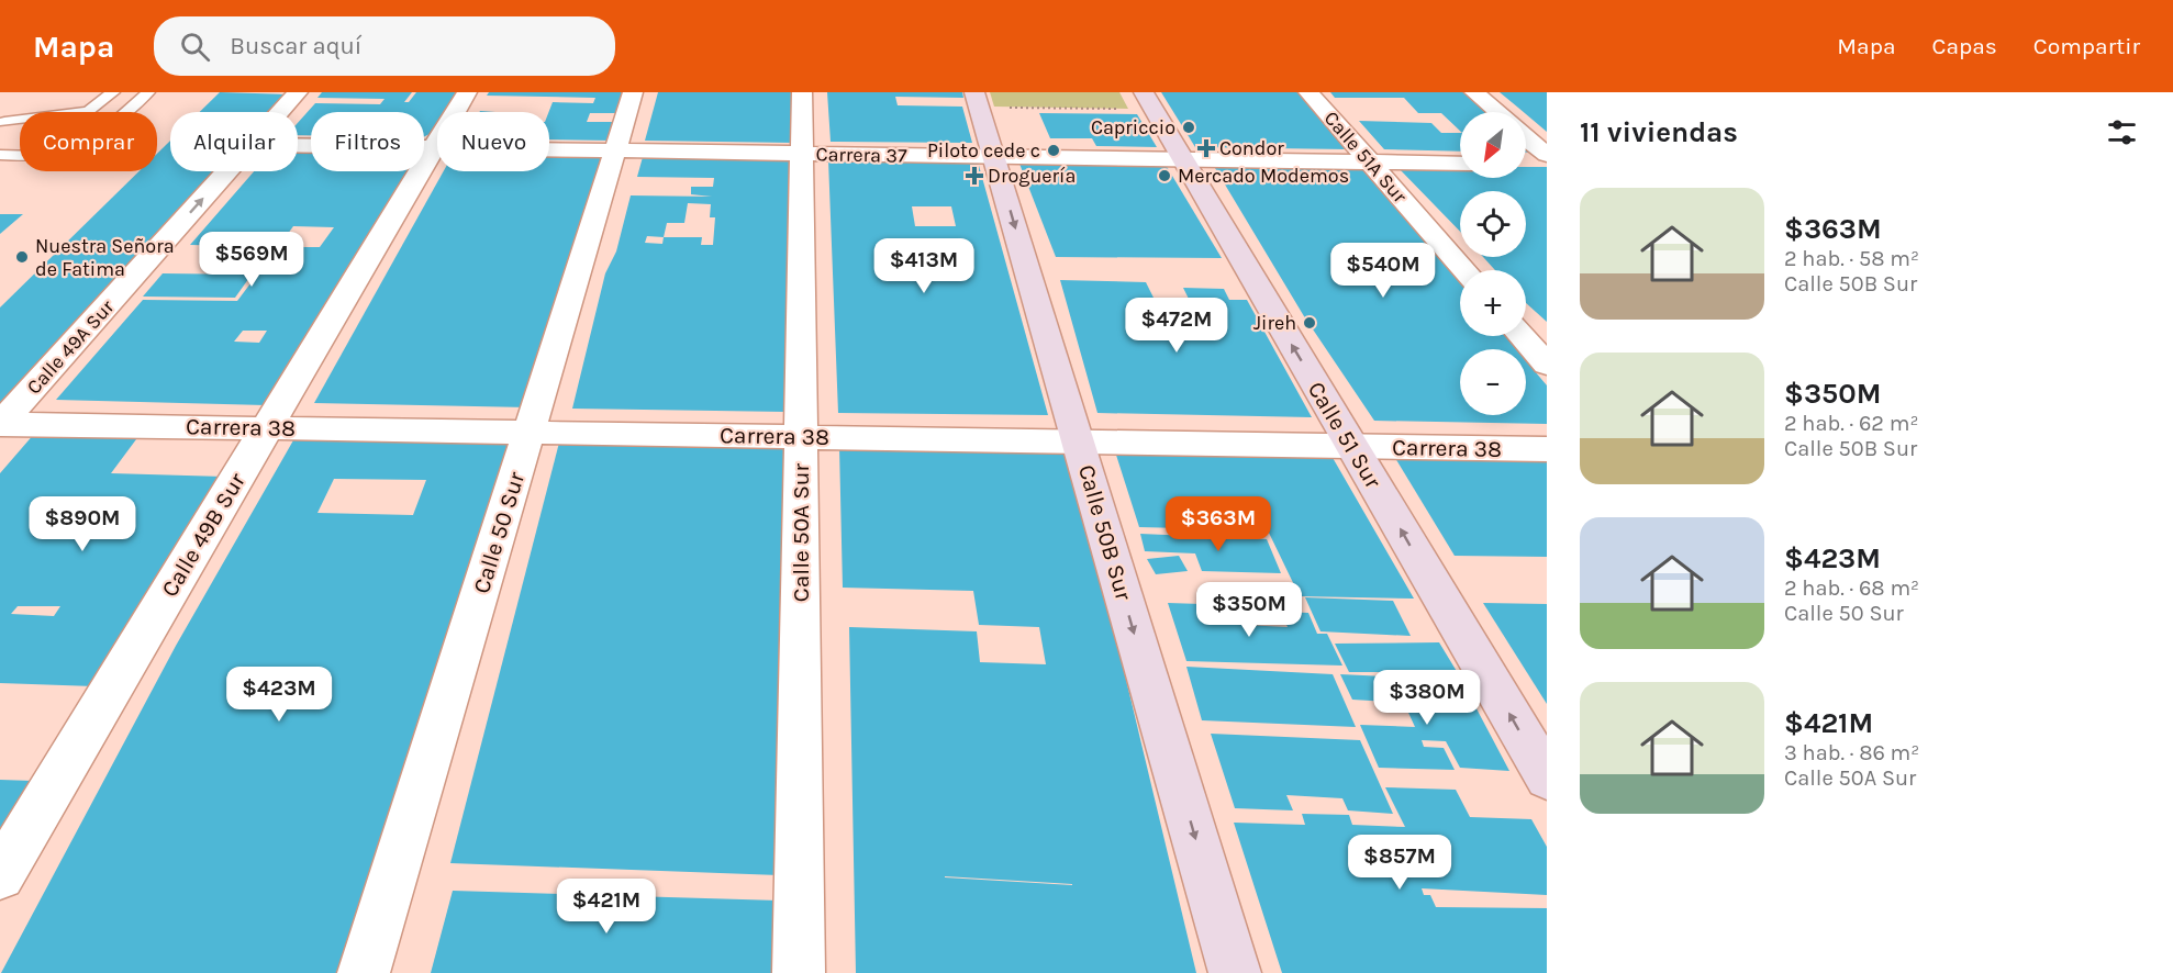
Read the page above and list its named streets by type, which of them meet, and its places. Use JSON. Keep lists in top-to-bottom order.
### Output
{
  "streets": {
    "main road": ["Calle 51 Sur", "Calle 50B Sur"],
    "street": [
      "Carrera 37",
      "Calle 51A Sur",
      "Calle 49A Sur",
      "Carrera 38",
      "Calle 50 Sur",
      "Calle 50A Sur",
      "Calle 49B Sur"
    ]
  },
  "crossings": [
    ["Carrera 37", "Calle 51A Sur"],
    ["Carrera 37", "Calle 51 Sur"],
    ["Carrera 37", "Calle 50 Sur"],
    ["Carrera 37", "Calle 50A Sur"],
    ["Carrera 37", "Calle 50B Sur"],
    ["Carrera 37", "Calle 49B Sur"],
    ["Calle 49A Sur", "Carrera 38"],
    ["Carrera 38", "Calle 51 Sur"],
    ["Carrera 38", "Calle 50 Sur"],
    ["Carrera 38", "Calle 50A Sur"],
    ["Carrera 38", "Calle 50B Sur"],
    ["Carrera 38", "Calle 49B Sur"]
  ],
  "one_way": ["Calle 49A Sur", "Calle 51 Sur", "Calle 50B Sur"],
  "places": {
    "other": [
      "Capriccio",
      "Piloto cede c",
      "Mercado Modemos",
      "Nuestra Señora de Fatima",
      "Jireh"
    ],
    "health": ["Condor", "Droguería"]
  },
  "north": "bottom left",
  "page": {
    "header": "Mapa",
    "search": "Buscar aquí",
    "nav": ["Mapa", "Capas", "Compartir"],
    "heading": "11 viviendas",
    "map_buttons": ["+", "−"],
    "chip": [
      "Comprar",
      "Alquilar",
      "Filtros",
      "Nuevo"
    ],
    "list": [
      {
        "name": "$363M",
        "note": "2 hab. · 58 m² · Calle 50B Sur"
      },
      {
        "name": "$350M",
        "note": "2 hab. · 62 m² · Calle 50B Sur"
      },
      {
        "name": "$423M",
        "note": "2 hab. · 68 m² · Calle 50 Sur"
      },
      {
        "name": "$421M",
        "note": "3 hab. · 86 m² · Calle 50A Sur"
      }
    ],
    "price": [
      "$569M",
      "$413M",
      "$540M",
      "$472M",
      "$890M",
      "$363M",
      "$350M",
      "$423M",
      "$380M",
      "$857M",
      "$421M"
    ]
  }
}
